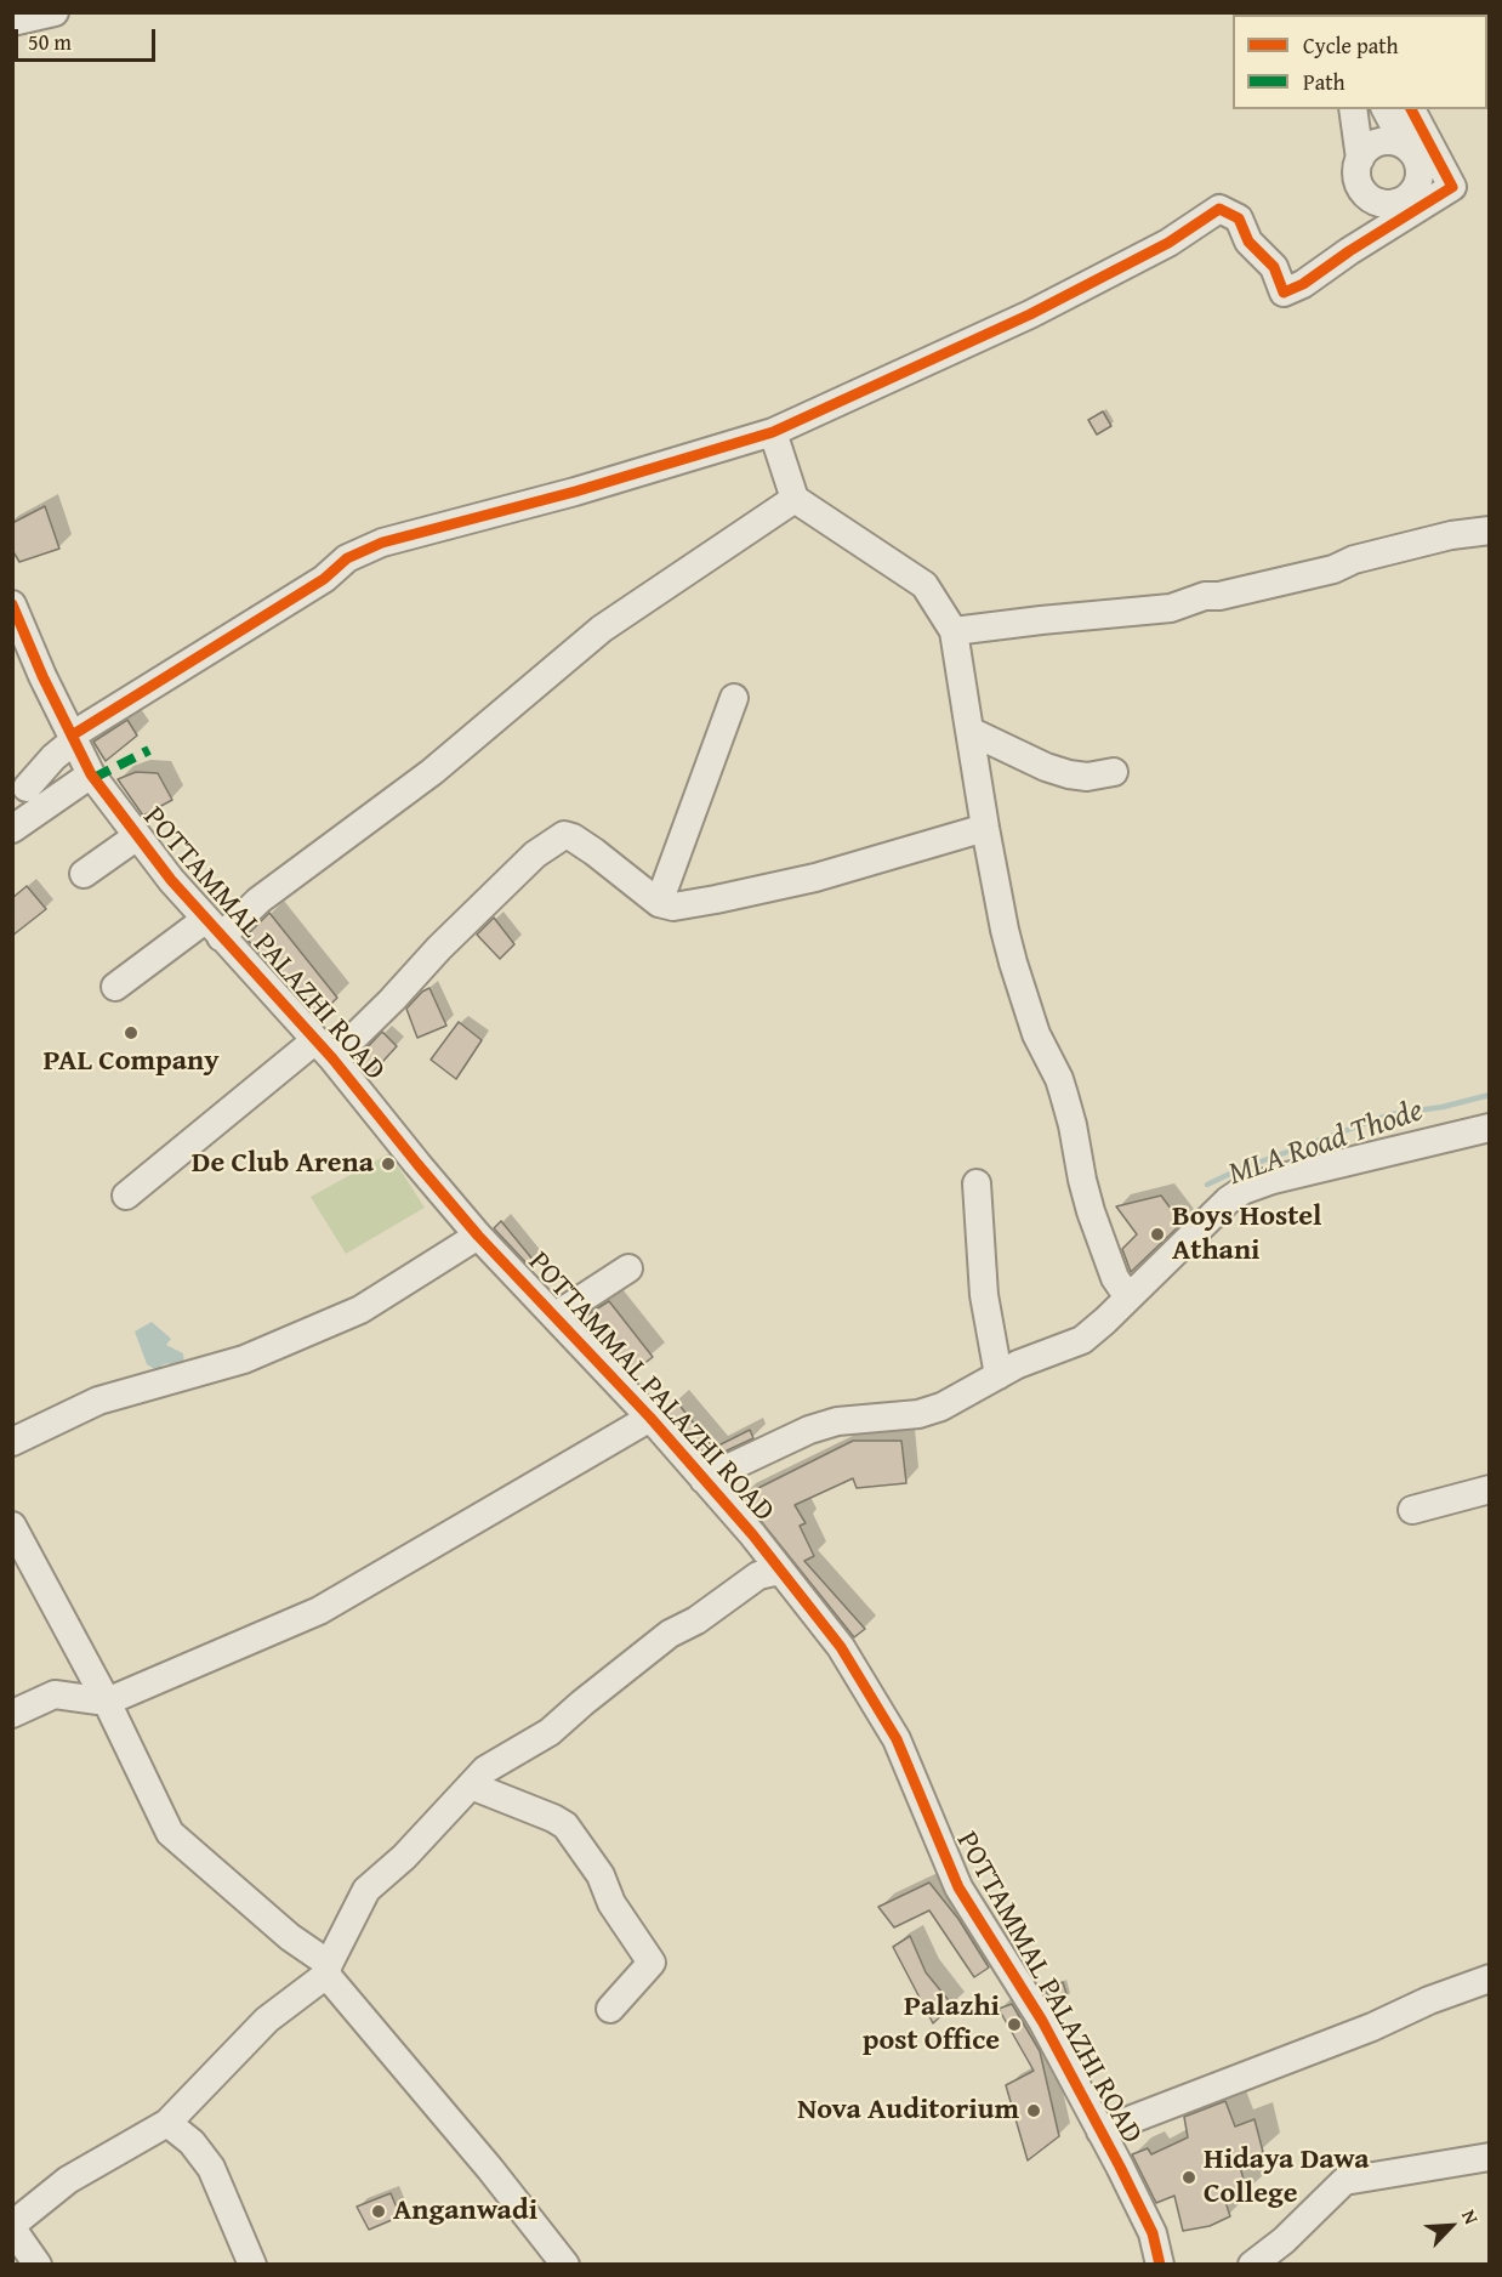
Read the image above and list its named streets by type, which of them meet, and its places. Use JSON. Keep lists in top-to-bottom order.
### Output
{
  "streets": {
    "street": ["POTTAMMAL PALAZHI ROAD"]
  },
  "water": ["MLA Road Thode"],
  "places": [
    "PAL Company",
    "De Club Arena",
    "Boys Hostel Athani",
    "Palazhi post Office",
    "Nova Auditorium",
    "Hidaya Dawa College",
    "Anganwadi"
  ],
  "legend": ["Cycle path", "Path"],
  "scale_bar": "50 m",
  "north": "top right"
}
